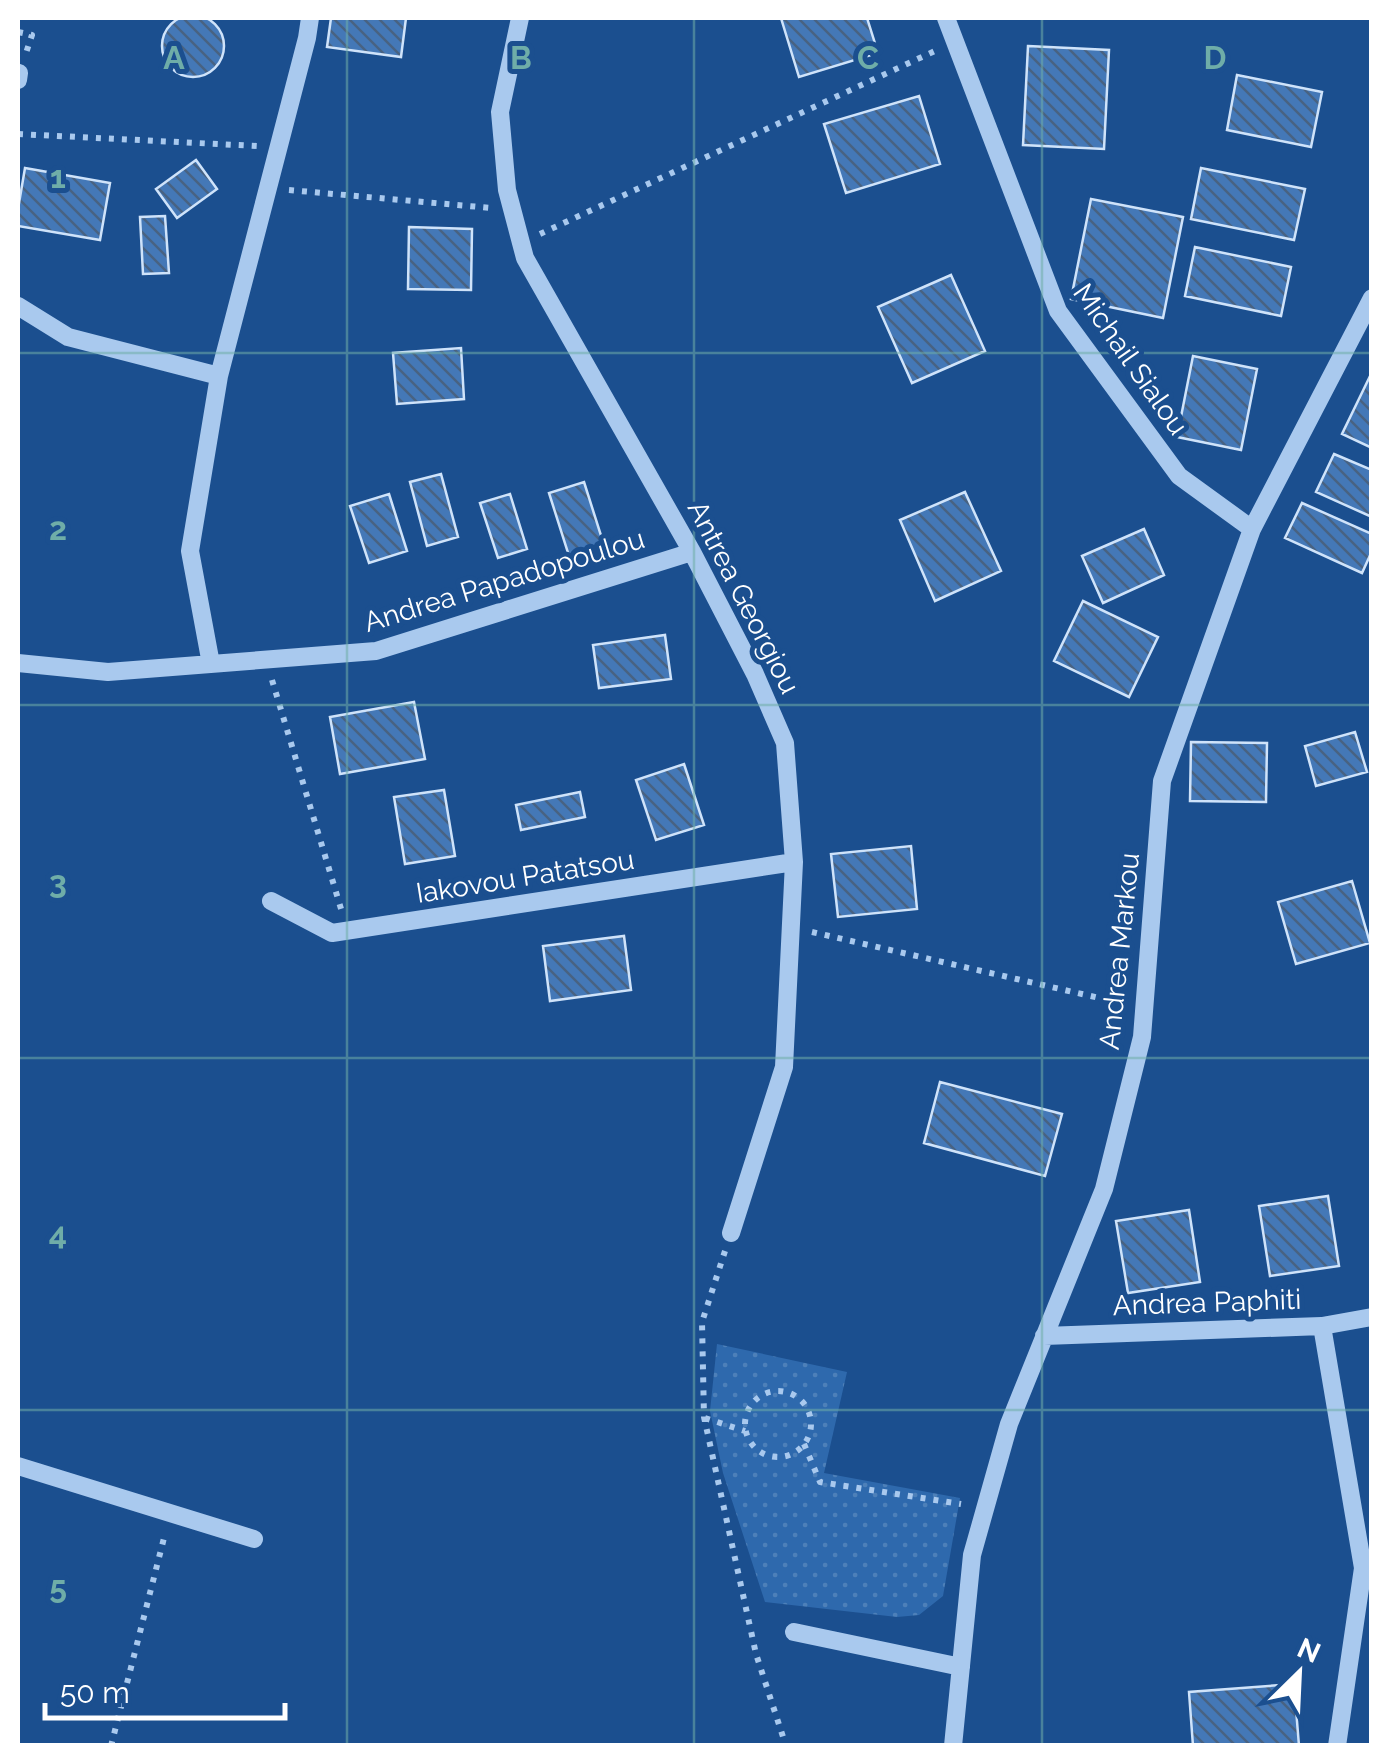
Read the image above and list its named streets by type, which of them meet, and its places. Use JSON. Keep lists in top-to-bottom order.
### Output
{
  "streets": {
    "street": [
      "Michail Sialou",
      "Andrea Papadopoulou",
      "Antrea Georgiou",
      "Iakovou Patatsou",
      "Andrea Markou",
      "Andrea Paphiti"
    ]
  },
  "crossings": [
    ["Michail Sialou", "Andrea Markou"],
    ["Andrea Papadopoulou", "Antrea Georgiou"],
    ["Antrea Georgiou", "Iakovou Patatsou"],
    ["Andrea Markou", "Andrea Paphiti"]
  ],
  "scale_bar": "50 m",
  "north": "top right",
  "grid": {
    "columns": [
      "A",
      "B",
      "C",
      "D"
    ],
    "rows": [
      "1",
      "2",
      "3",
      "4",
      "5"
    ]
  }
}
